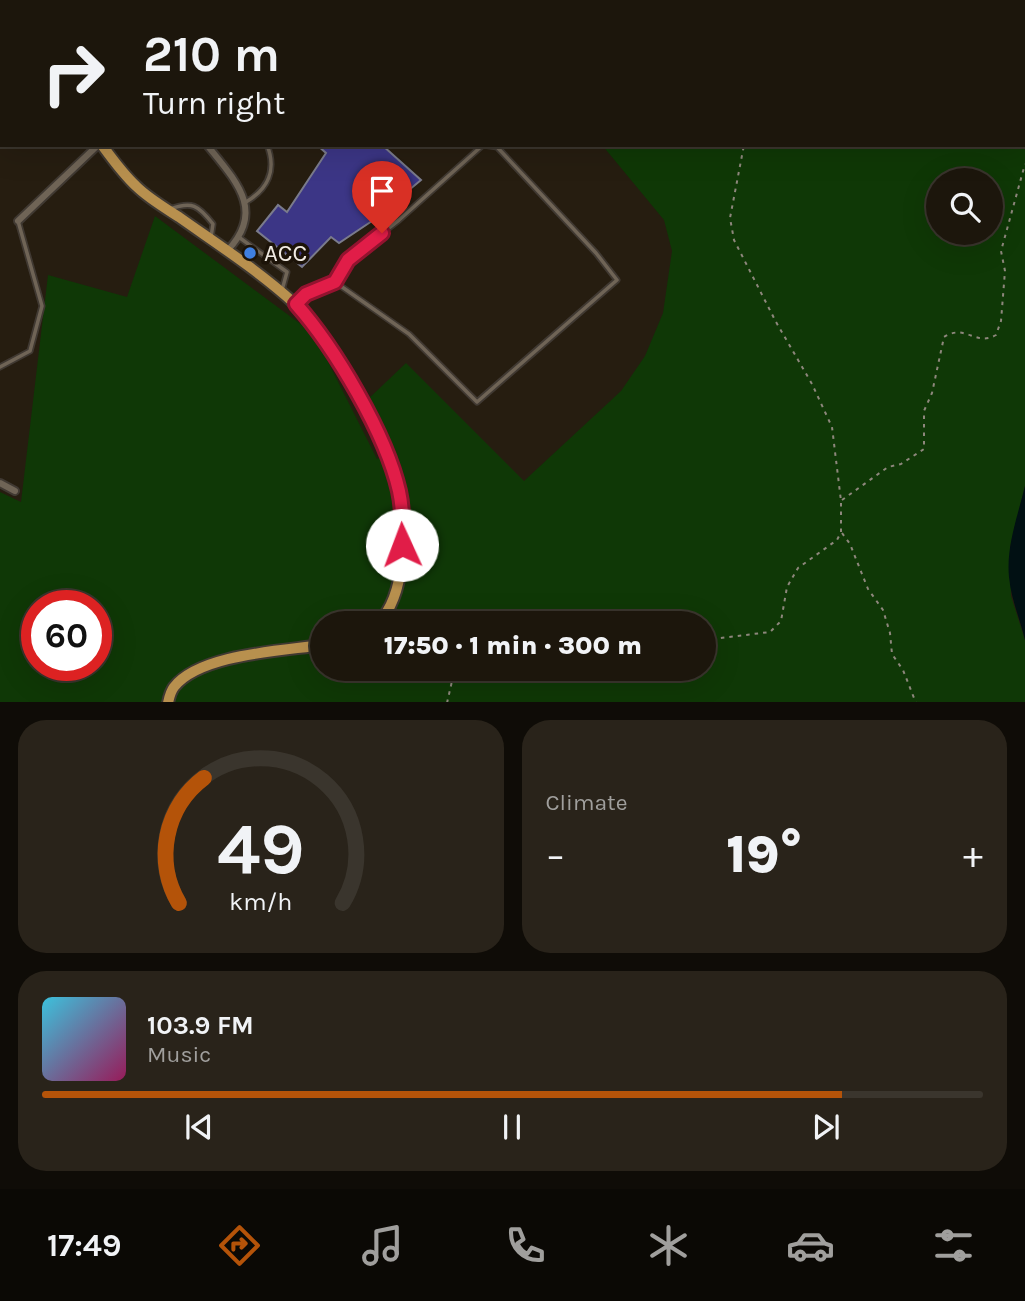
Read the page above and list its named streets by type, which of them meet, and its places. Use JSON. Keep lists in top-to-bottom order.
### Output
{
  "places": ["ACC"],
  "page": {
    "turn": ["210 m", "Turn right"],
    "limit": "60",
    "trip": "17:50 · 1 min · 300 m",
    "tile": "Climate",
    "heat": ["−", "19°", "+"],
    "song": ["103.9 FM", "Music"],
    "tabs": "17:49",
    "gauge": ["49", "km/h"]
  }
}
